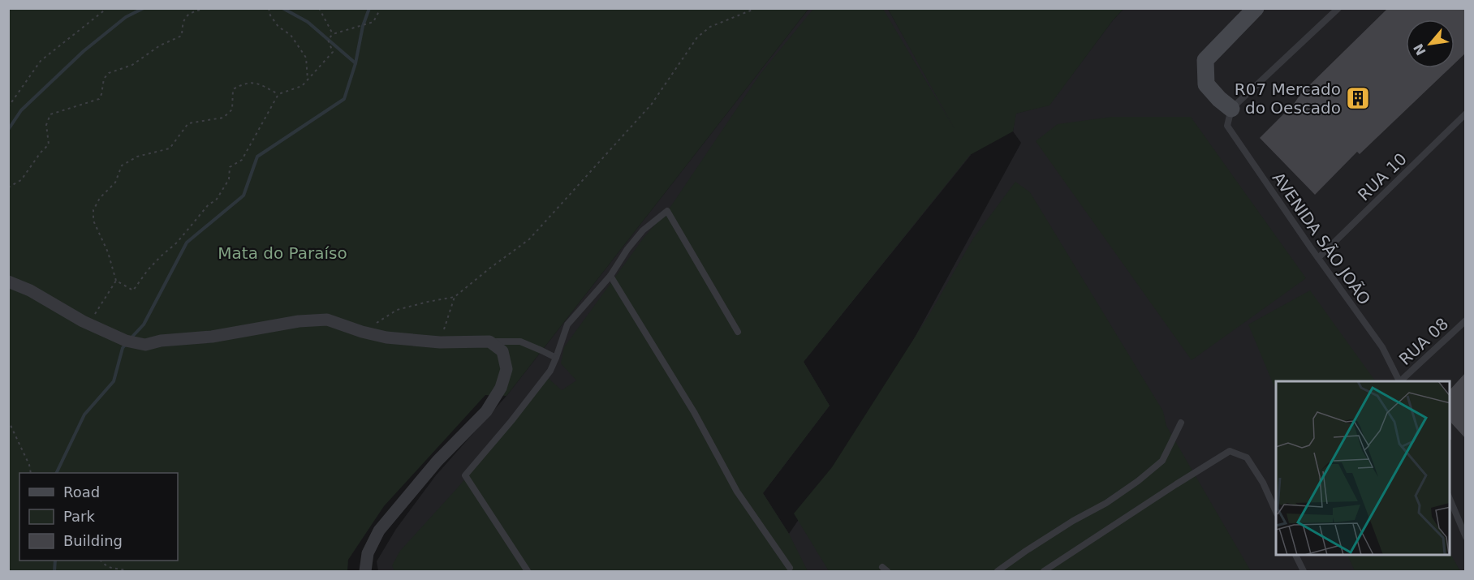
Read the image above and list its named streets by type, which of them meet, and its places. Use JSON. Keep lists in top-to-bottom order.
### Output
{
  "streets": {
    "lane": ["RUA 10", "AVENIDA SÃO JOÃO", "RUA 08"]
  },
  "crossings": [
    ["RUA 10", "AVENIDA SÃO JOÃO"]
  ],
  "parks": ["Mata do Paraíso"],
  "places": {
    "building": ["R07 Mercado do Oescado"]
  },
  "legend": ["Road", "Park", "Building"],
  "north": "bottom left"
}
